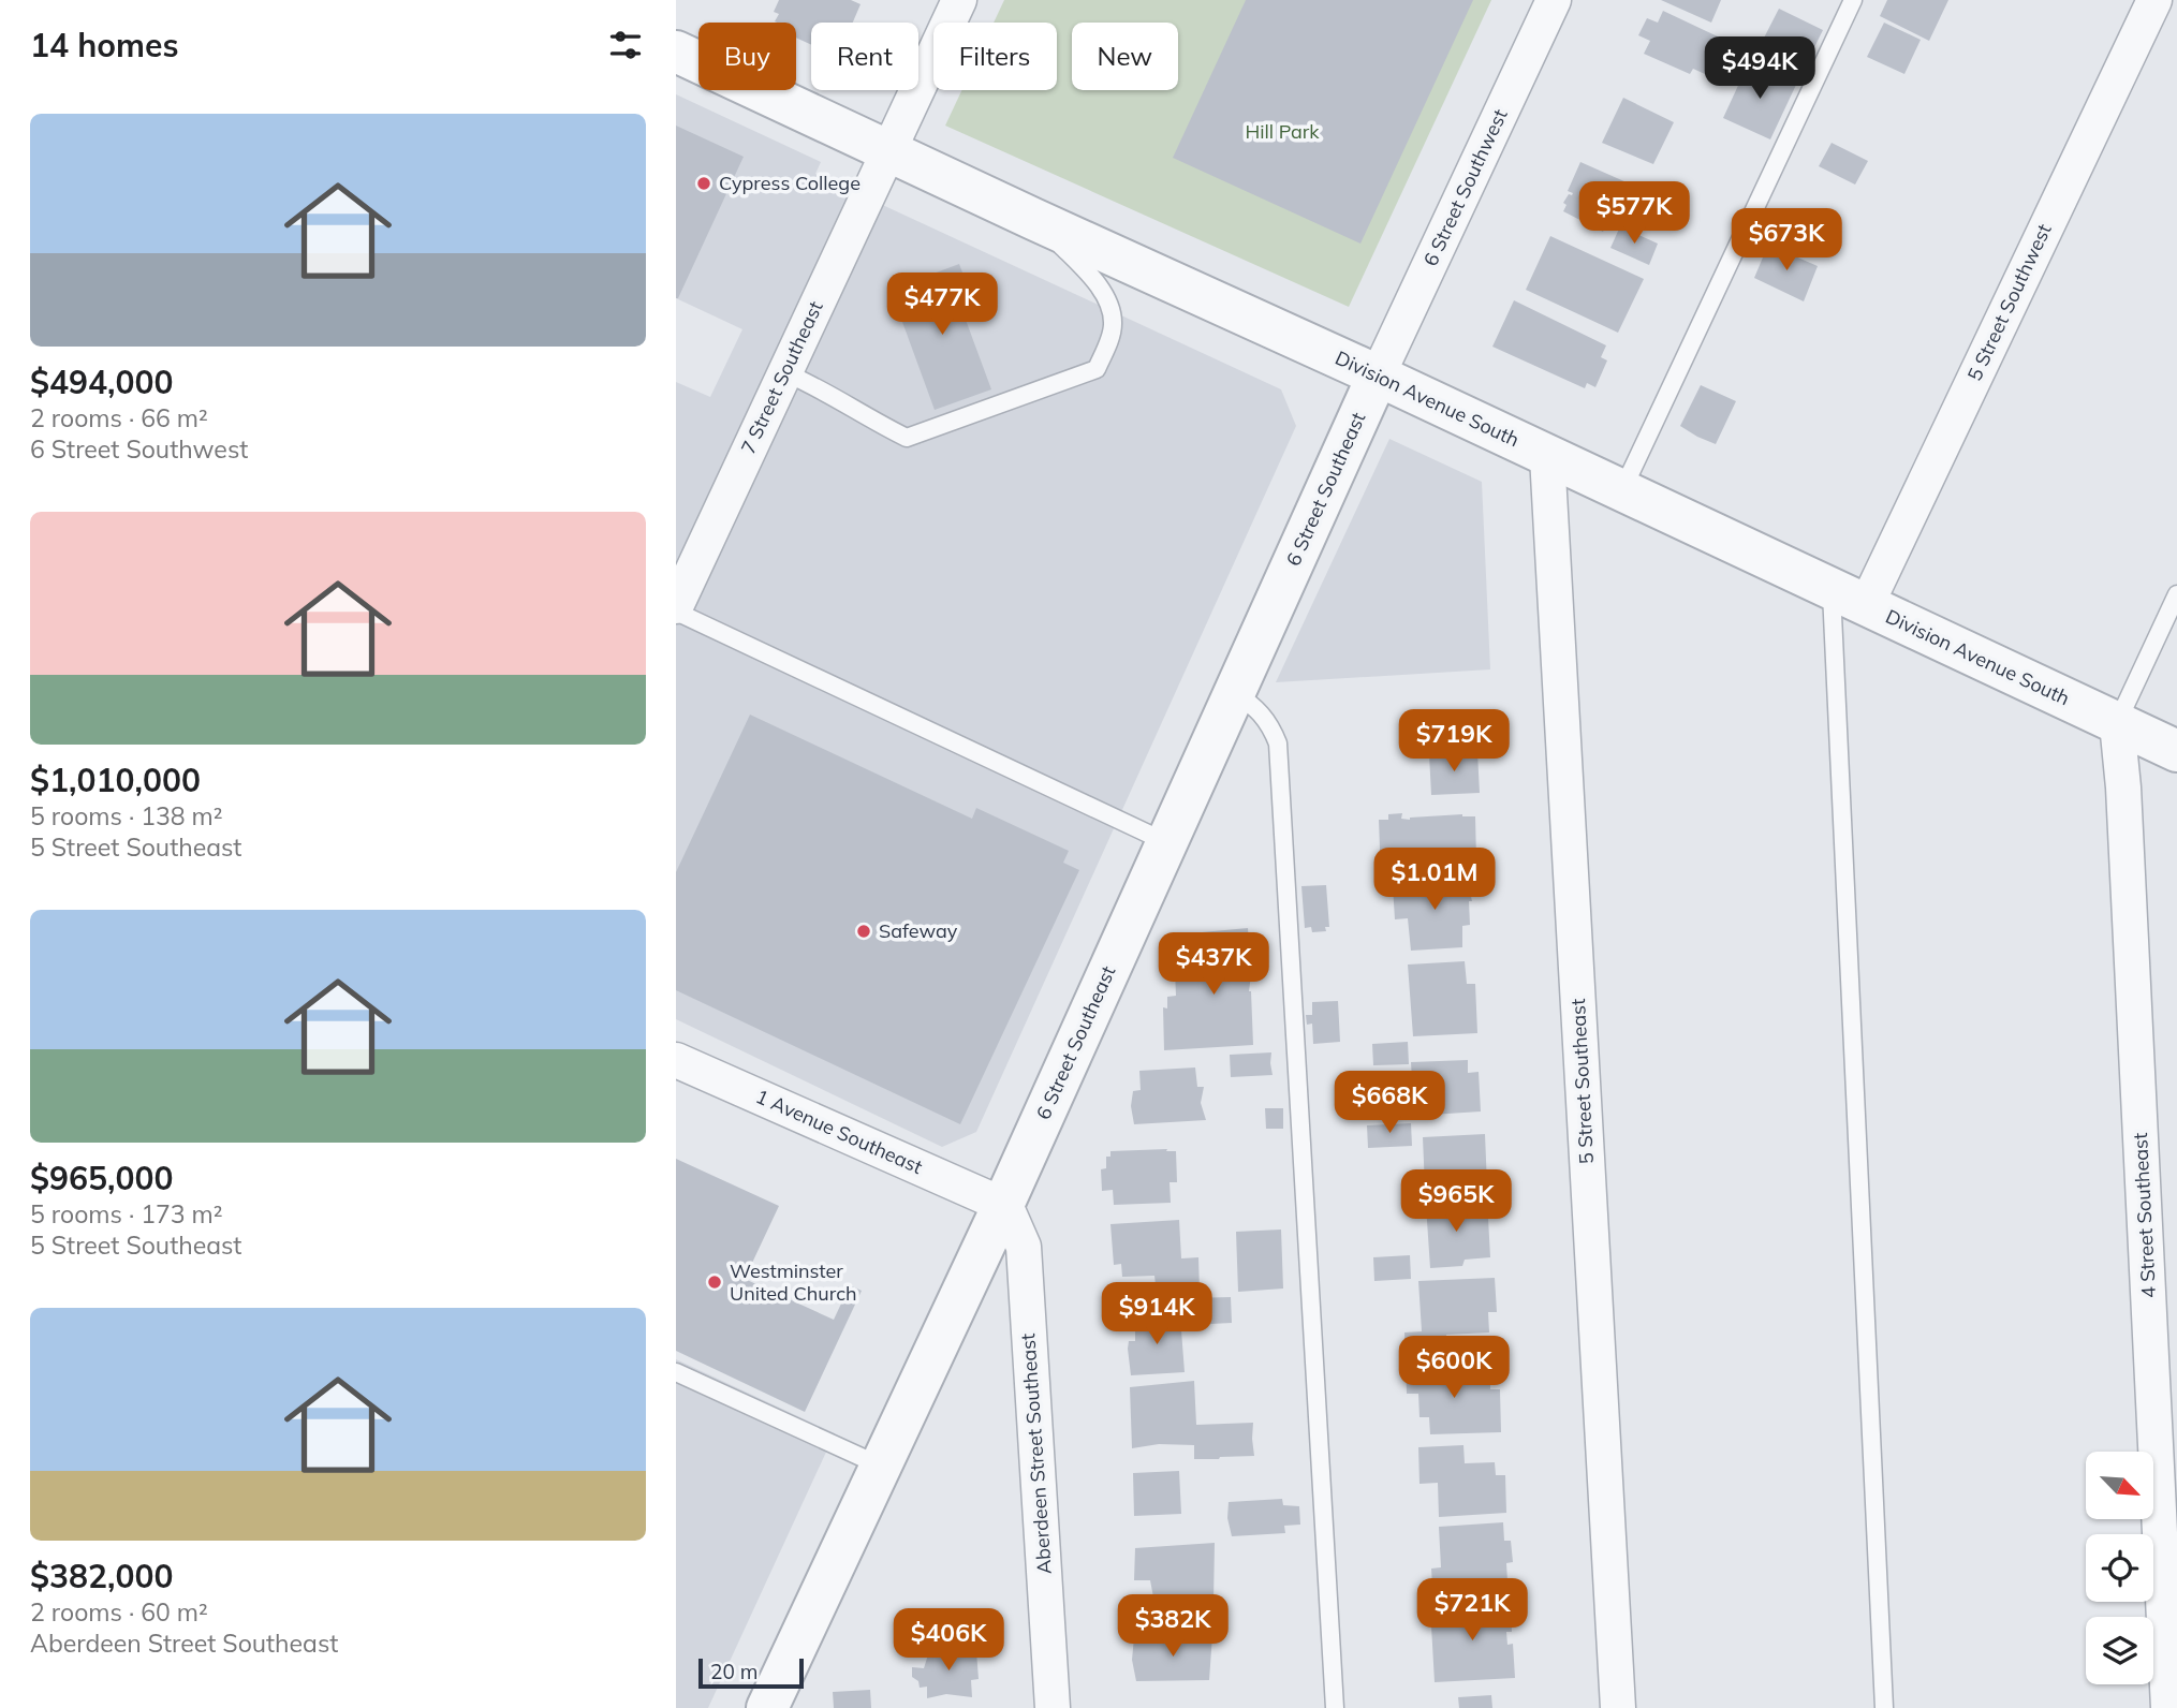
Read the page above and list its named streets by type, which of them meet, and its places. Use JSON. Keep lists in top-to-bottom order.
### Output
{
  "streets": {
    "street": [
      "6 Street Southwest",
      "5 Street Southwest",
      "7 Street Southeast",
      "Division Avenue South",
      "6 Street Southeast",
      "5 Street Southeast",
      "1 Avenue Southeast",
      "4 Street Southeast",
      "Aberdeen Street Southeast"
    ]
  },
  "crossings": [
    ["6 Street Southwest", "Division Avenue South"],
    ["6 Street Southwest", "6 Street Southeast"],
    ["5 Street Southwest", "Division Avenue South"],
    ["7 Street Southeast", "Division Avenue South"],
    ["Division Avenue South", "6 Street Southeast"],
    ["Division Avenue South", "5 Street Southeast"],
    ["Division Avenue South", "4 Street Southeast"],
    ["6 Street Southeast", "1 Avenue Southeast"],
    ["6 Street Southeast", "Aberdeen Street Southeast"],
    ["1 Avenue Southeast", "Aberdeen Street Southeast"]
  ],
  "parks": ["Hill Park"],
  "places": ["Cypress College", "Safeway", "Westminster United Church"],
  "scale_bar": "20 m",
  "north": "bottom right",
  "page": {
    "heading": "14 homes",
    "chip": [
      "Buy",
      "Rent",
      "Filters",
      "New"
    ],
    "price": [
      "$494K",
      "$577K",
      "$673K",
      "$477K",
      "$719K",
      "$1.01M",
      "$437K",
      "$668K",
      "$965K",
      "$914K",
      "$600K",
      "$721K",
      "$382K",
      "$406K"
    ],
    "list": [
      {
        "name": "$494,000",
        "note": "2 rooms · 66 m² · 6 Street Southwest"
      },
      {
        "name": "$1,010,000",
        "note": "5 rooms · 138 m² · 5 Street Southeast"
      },
      {
        "name": "$965,000",
        "note": "5 rooms · 173 m² · 5 Street Southeast"
      },
      {
        "name": "$382,000",
        "note": "2 rooms · 60 m² · Aberdeen Street Southeast"
      }
    ],
    "scale": "20 m"
  }
}
